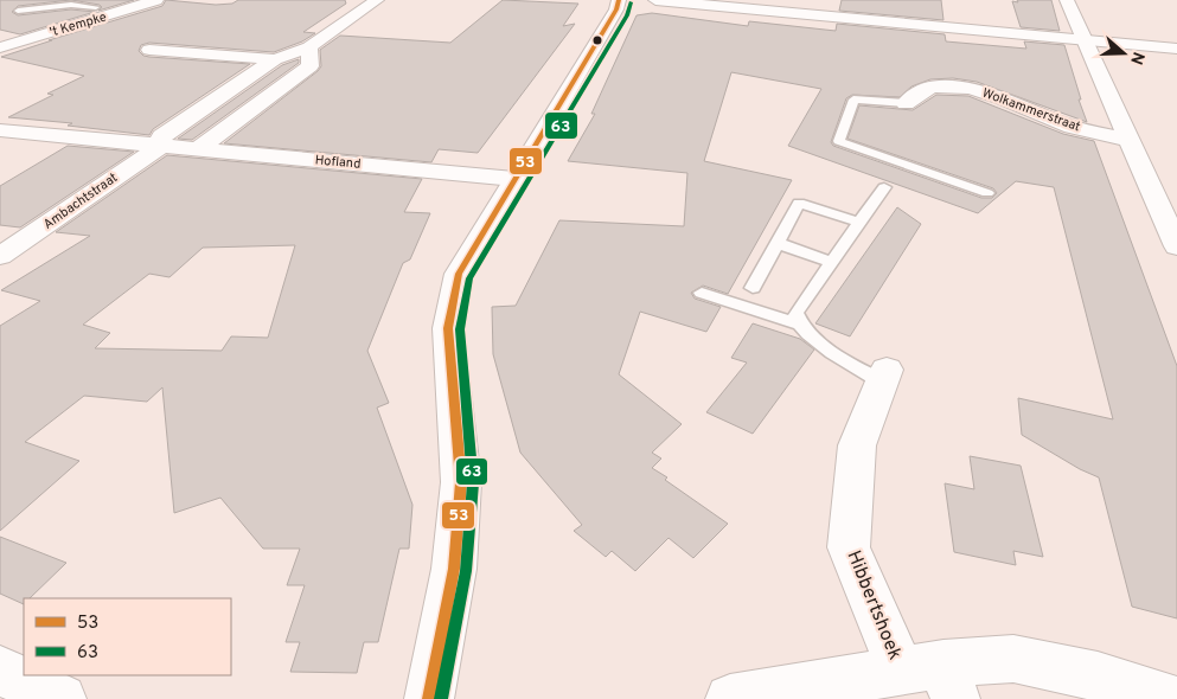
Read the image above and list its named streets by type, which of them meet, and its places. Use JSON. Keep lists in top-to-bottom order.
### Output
{
  "streets": {
    "street": [
      "'t Kempke",
      "Wolkammerstraat",
      "Hofland",
      "Ambachtstraat",
      "Hibbertshoek"
    ]
  },
  "crossings": [
    ["Hofland", "Ambachtstraat"]
  ],
  "lines": ["transit line 53", "transit line 63"],
  "legend": ["53", "63"],
  "north": "right"
}
